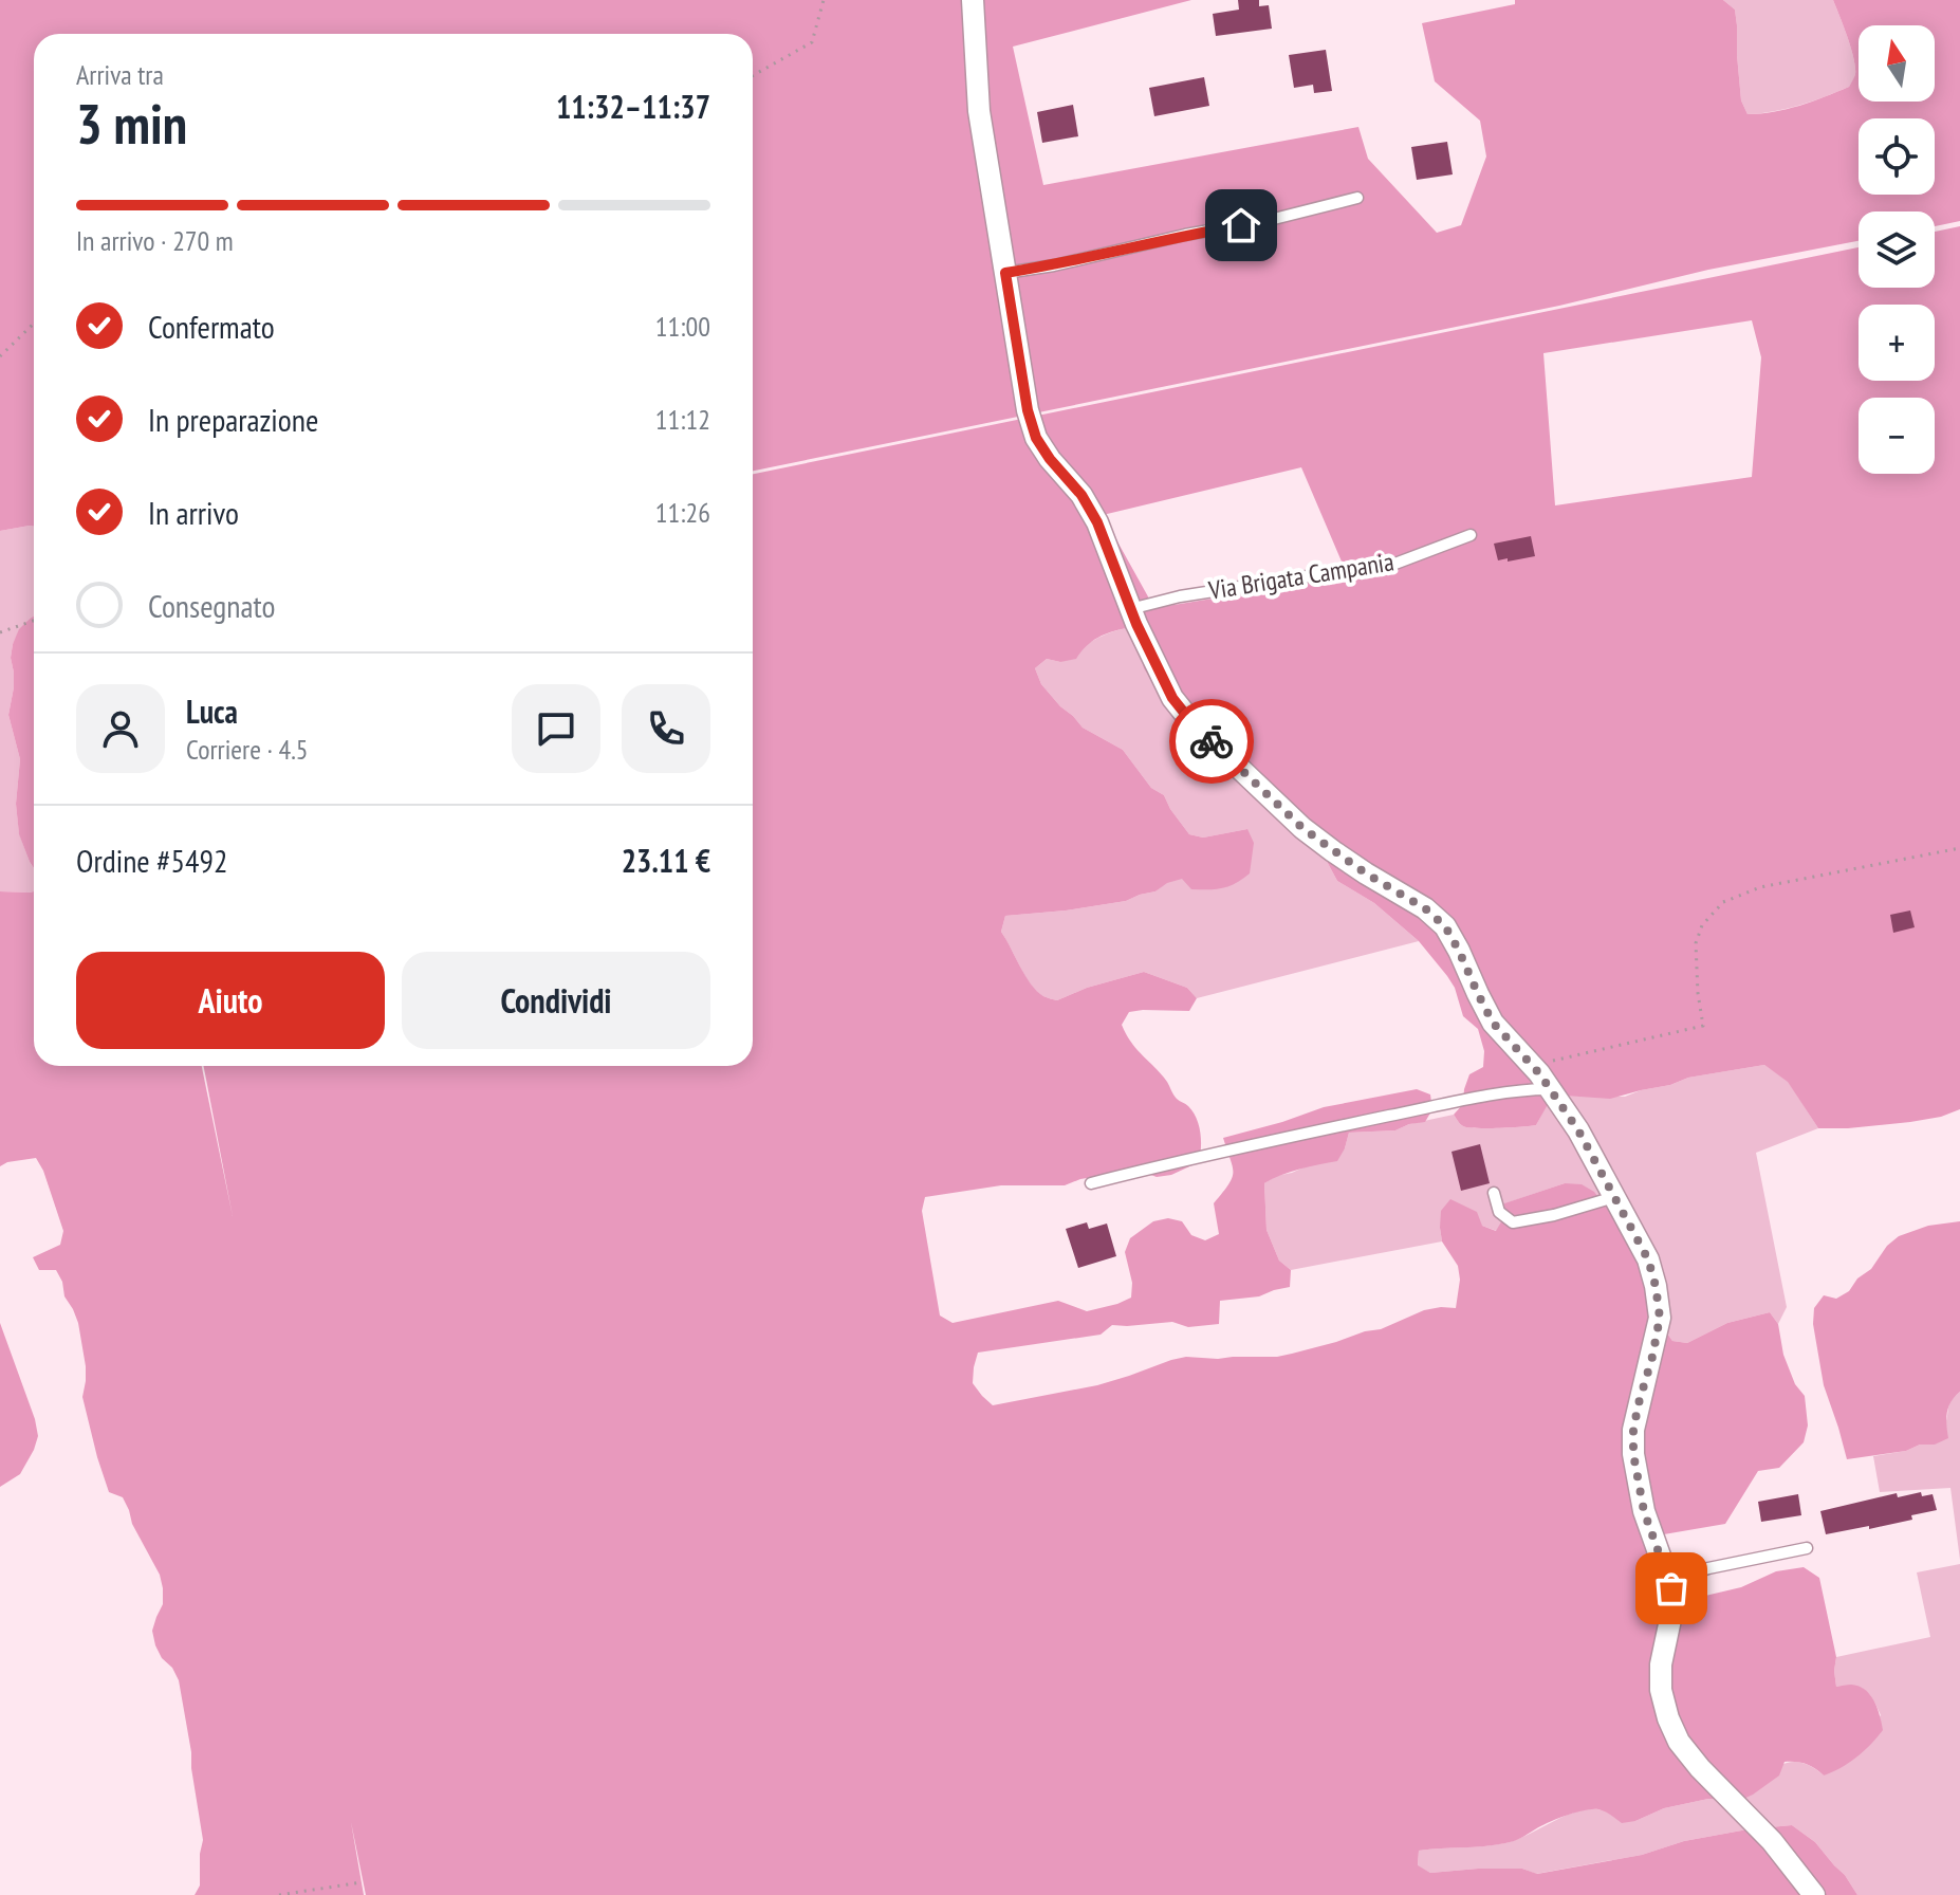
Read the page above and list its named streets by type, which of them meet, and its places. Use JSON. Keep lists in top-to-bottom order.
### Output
{
  "streets": {
    "lane": ["Via Brigata Campania"]
  },
  "north": "top",
  "page": {
    "map_buttons": ["+", "−"],
    "heading": ["3 min", "Arriva tra", "11:32–11:37"],
    "panel": [
      "Luca",
      "Corriere · 4.5",
      "Ordine #5492",
      "23.11 €"
    ],
    "bar": "In arrivo · 270 m",
    "list": [
      ["Confermato", "11:00"],
      ["In preparazione", "11:12"],
      ["In arrivo", "11:26"],
      "Consegnato"
    ],
    "buttons": ["Aiuto", "Condividi"]
  }
}
